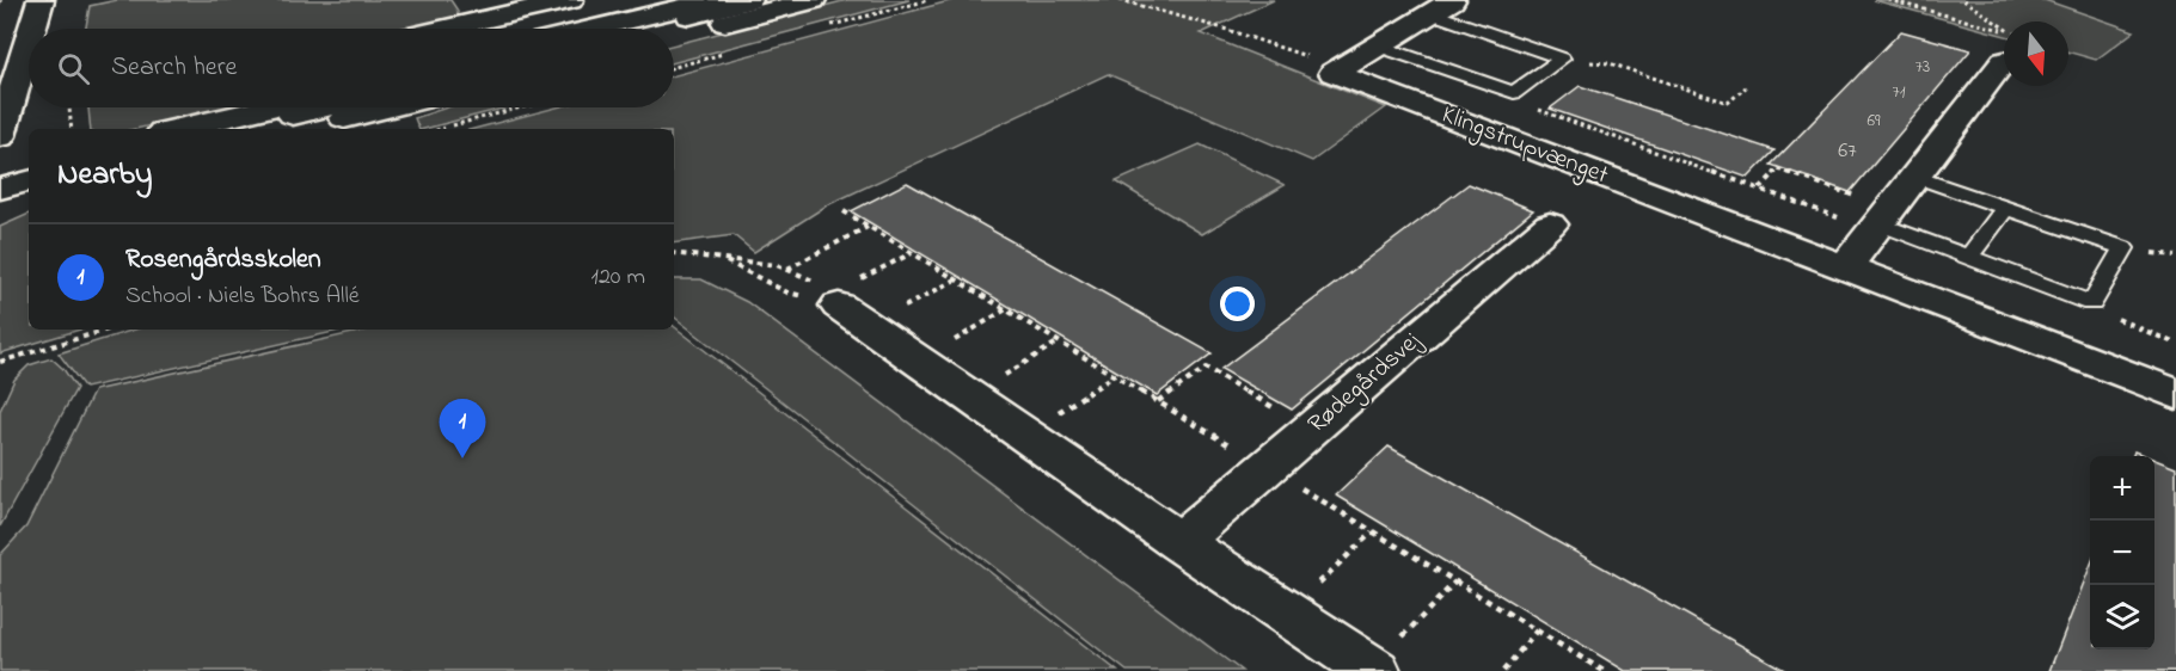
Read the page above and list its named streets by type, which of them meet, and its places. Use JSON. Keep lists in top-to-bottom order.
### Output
{
  "streets": {
    "street": ["Klingstrupvænget", "Rødegårdsvej"]
  },
  "house_numbers": [
    "73",
    "71",
    "69",
    "67"
  ],
  "north": "bottom",
  "page": {
    "search": "Search here",
    "heading": "Nearby",
    "list": [
      {
        "mark": "1",
        "name": "Rosengårdsskolen",
        "note": "School · Niels Bohrs Allé",
        "value": "120 m"
      }
    ],
    "pins": "1",
    "map_buttons": ["+", "−"]
  }
}
